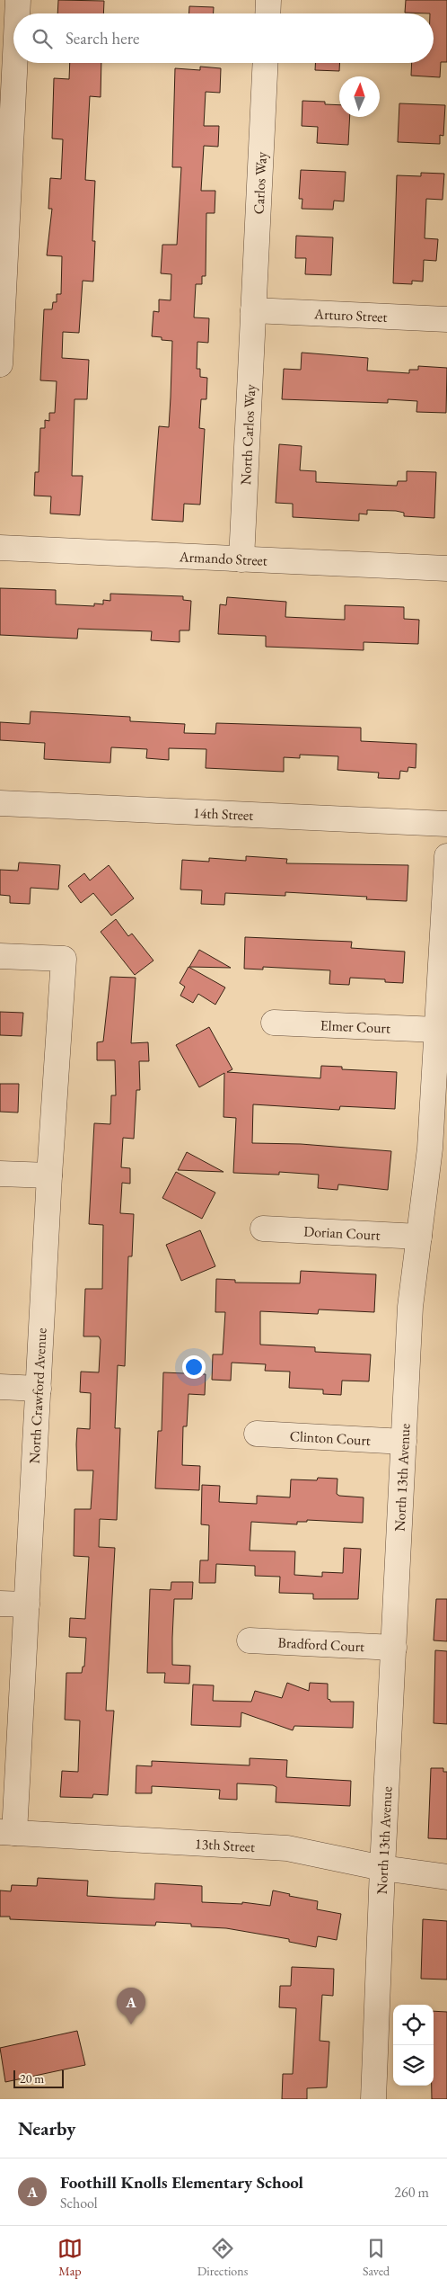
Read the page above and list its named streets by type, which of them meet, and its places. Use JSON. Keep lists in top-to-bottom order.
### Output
{
  "streets": {
    "street": [
      "Carlos Way",
      "Arturo Street",
      "North Carlos Way",
      "Armando Street",
      "14th Street",
      "Elmer Court",
      "Dorian Court",
      "North Crawford Avenue",
      "Clinton Court",
      "North 13th Avenue",
      "Bradford Court",
      "13th Street"
    ]
  },
  "crossings": [
    ["Carlos Way", "Arturo Street"],
    ["Carlos Way", "North Carlos Way"],
    ["Arturo Street", "North Carlos Way"],
    ["North Carlos Way", "Armando Street"],
    ["Elmer Court", "North 13th Avenue"],
    ["Dorian Court", "North 13th Avenue"],
    ["North Crawford Avenue", "13th Street"],
    ["Clinton Court", "North 13th Avenue"],
    ["North 13th Avenue", "Bradford Court"],
    ["North 13th Avenue", "13th Street"]
  ],
  "scale_bar": "20 m",
  "north": "top",
  "page": {
    "search": "Search here",
    "pins": "A",
    "scale": "20 m",
    "heading": "Nearby",
    "list": [
      {
        "mark": "A",
        "name": "Foothill Knolls Elementary School",
        "note": "School",
        "value": "260 m"
      }
    ],
    "nav": ["Map", "Directions", "Saved"]
  }
}
